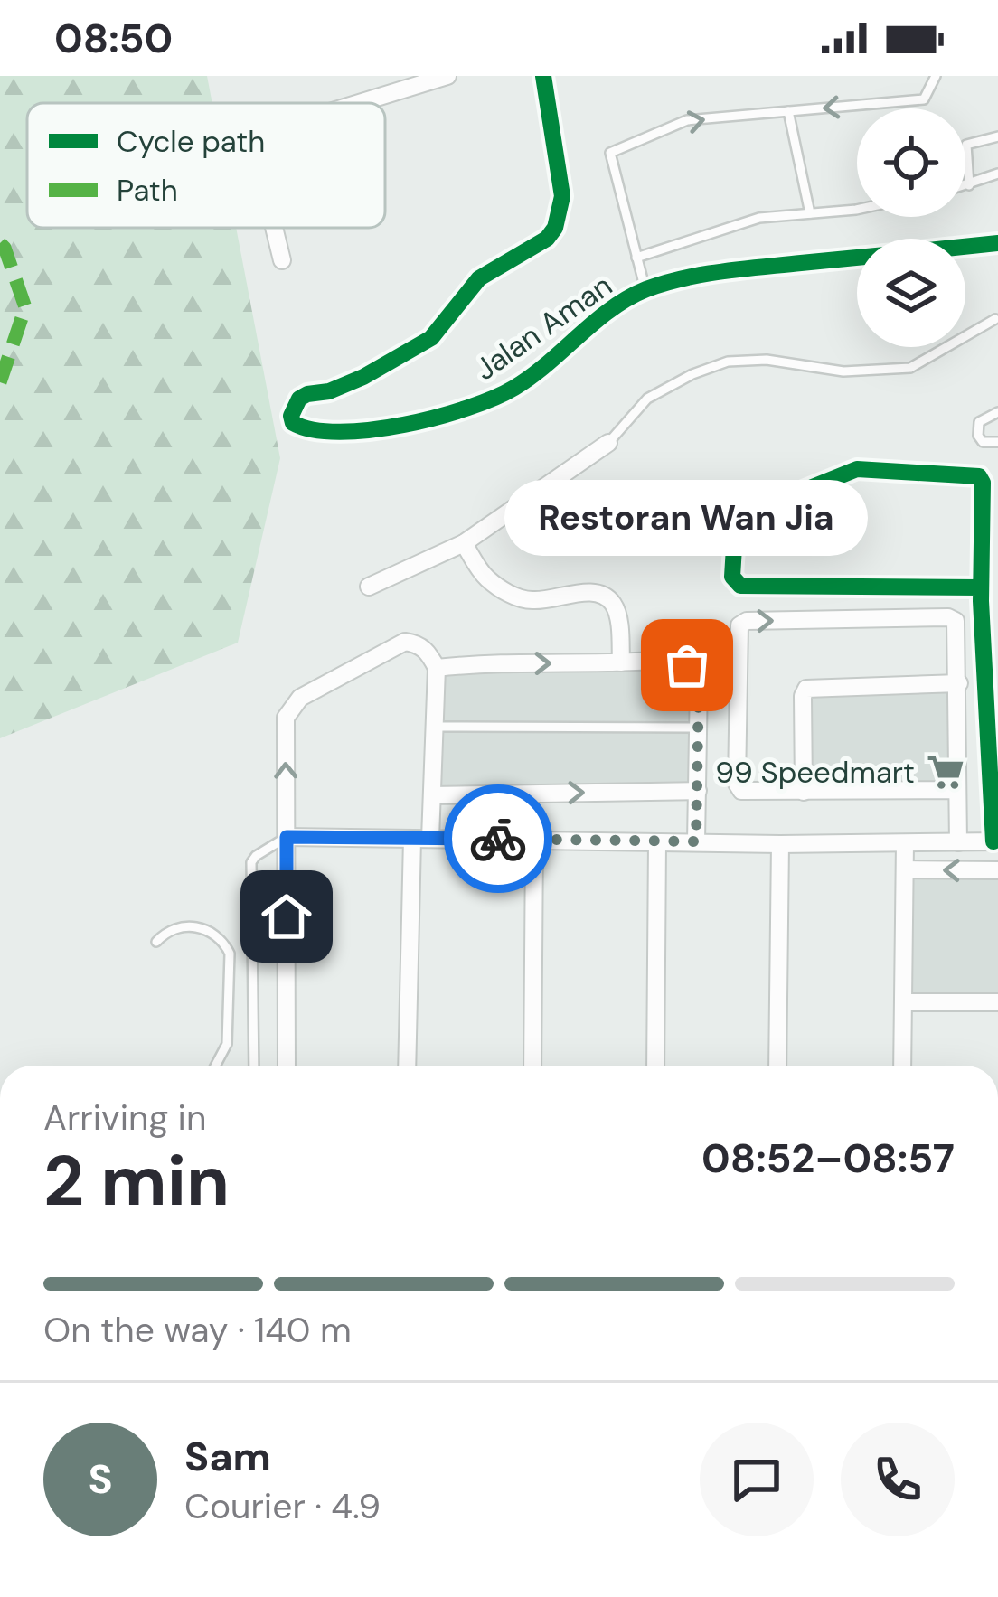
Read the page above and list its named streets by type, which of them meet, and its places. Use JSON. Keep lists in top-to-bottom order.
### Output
{
  "streets": {
    "street": ["Jalan Aman"]
  },
  "places": {
    "other": ["Restoran Wan Jia"],
    "supermarket": ["99 Speedmart"]
  },
  "legend": ["Cycle path", "Path"],
  "page": {
    "status": "08:50",
    "bubble": "Restoran Wan Jia",
    "heading": ["2 min", "Arriving in", "08:52–08:57"],
    "panel": ["Sam", "Courier · 4.9"],
    "bar": "On the way · 140 m",
    "round": "S"
  }
}
